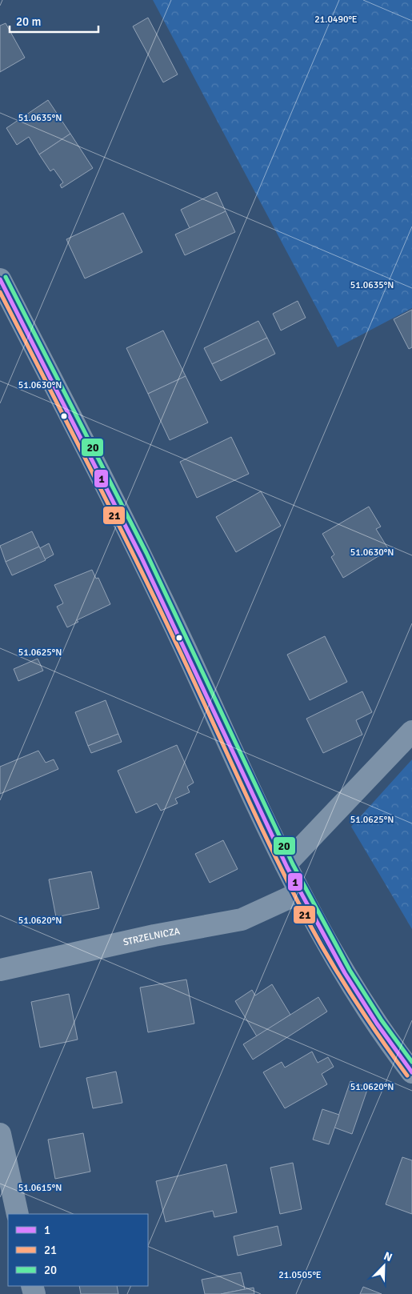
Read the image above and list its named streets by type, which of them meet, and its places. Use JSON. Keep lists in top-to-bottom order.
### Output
{
  "streets": {
    "street": ["STRZELNICZA"]
  },
  "lines": ["transit line 20", "transit line 1", "transit line 21"],
  "legend": ["1", "21", "20"],
  "scale_bar": "20 m",
  "north": "top right",
  "coordinates": [
    "21.0490°E",
    "51.0635°N",
    "51.0630°N",
    "51.0625°N",
    "51.0620°N",
    "51.0615°N",
    "21.0505°E"
  ]
}
